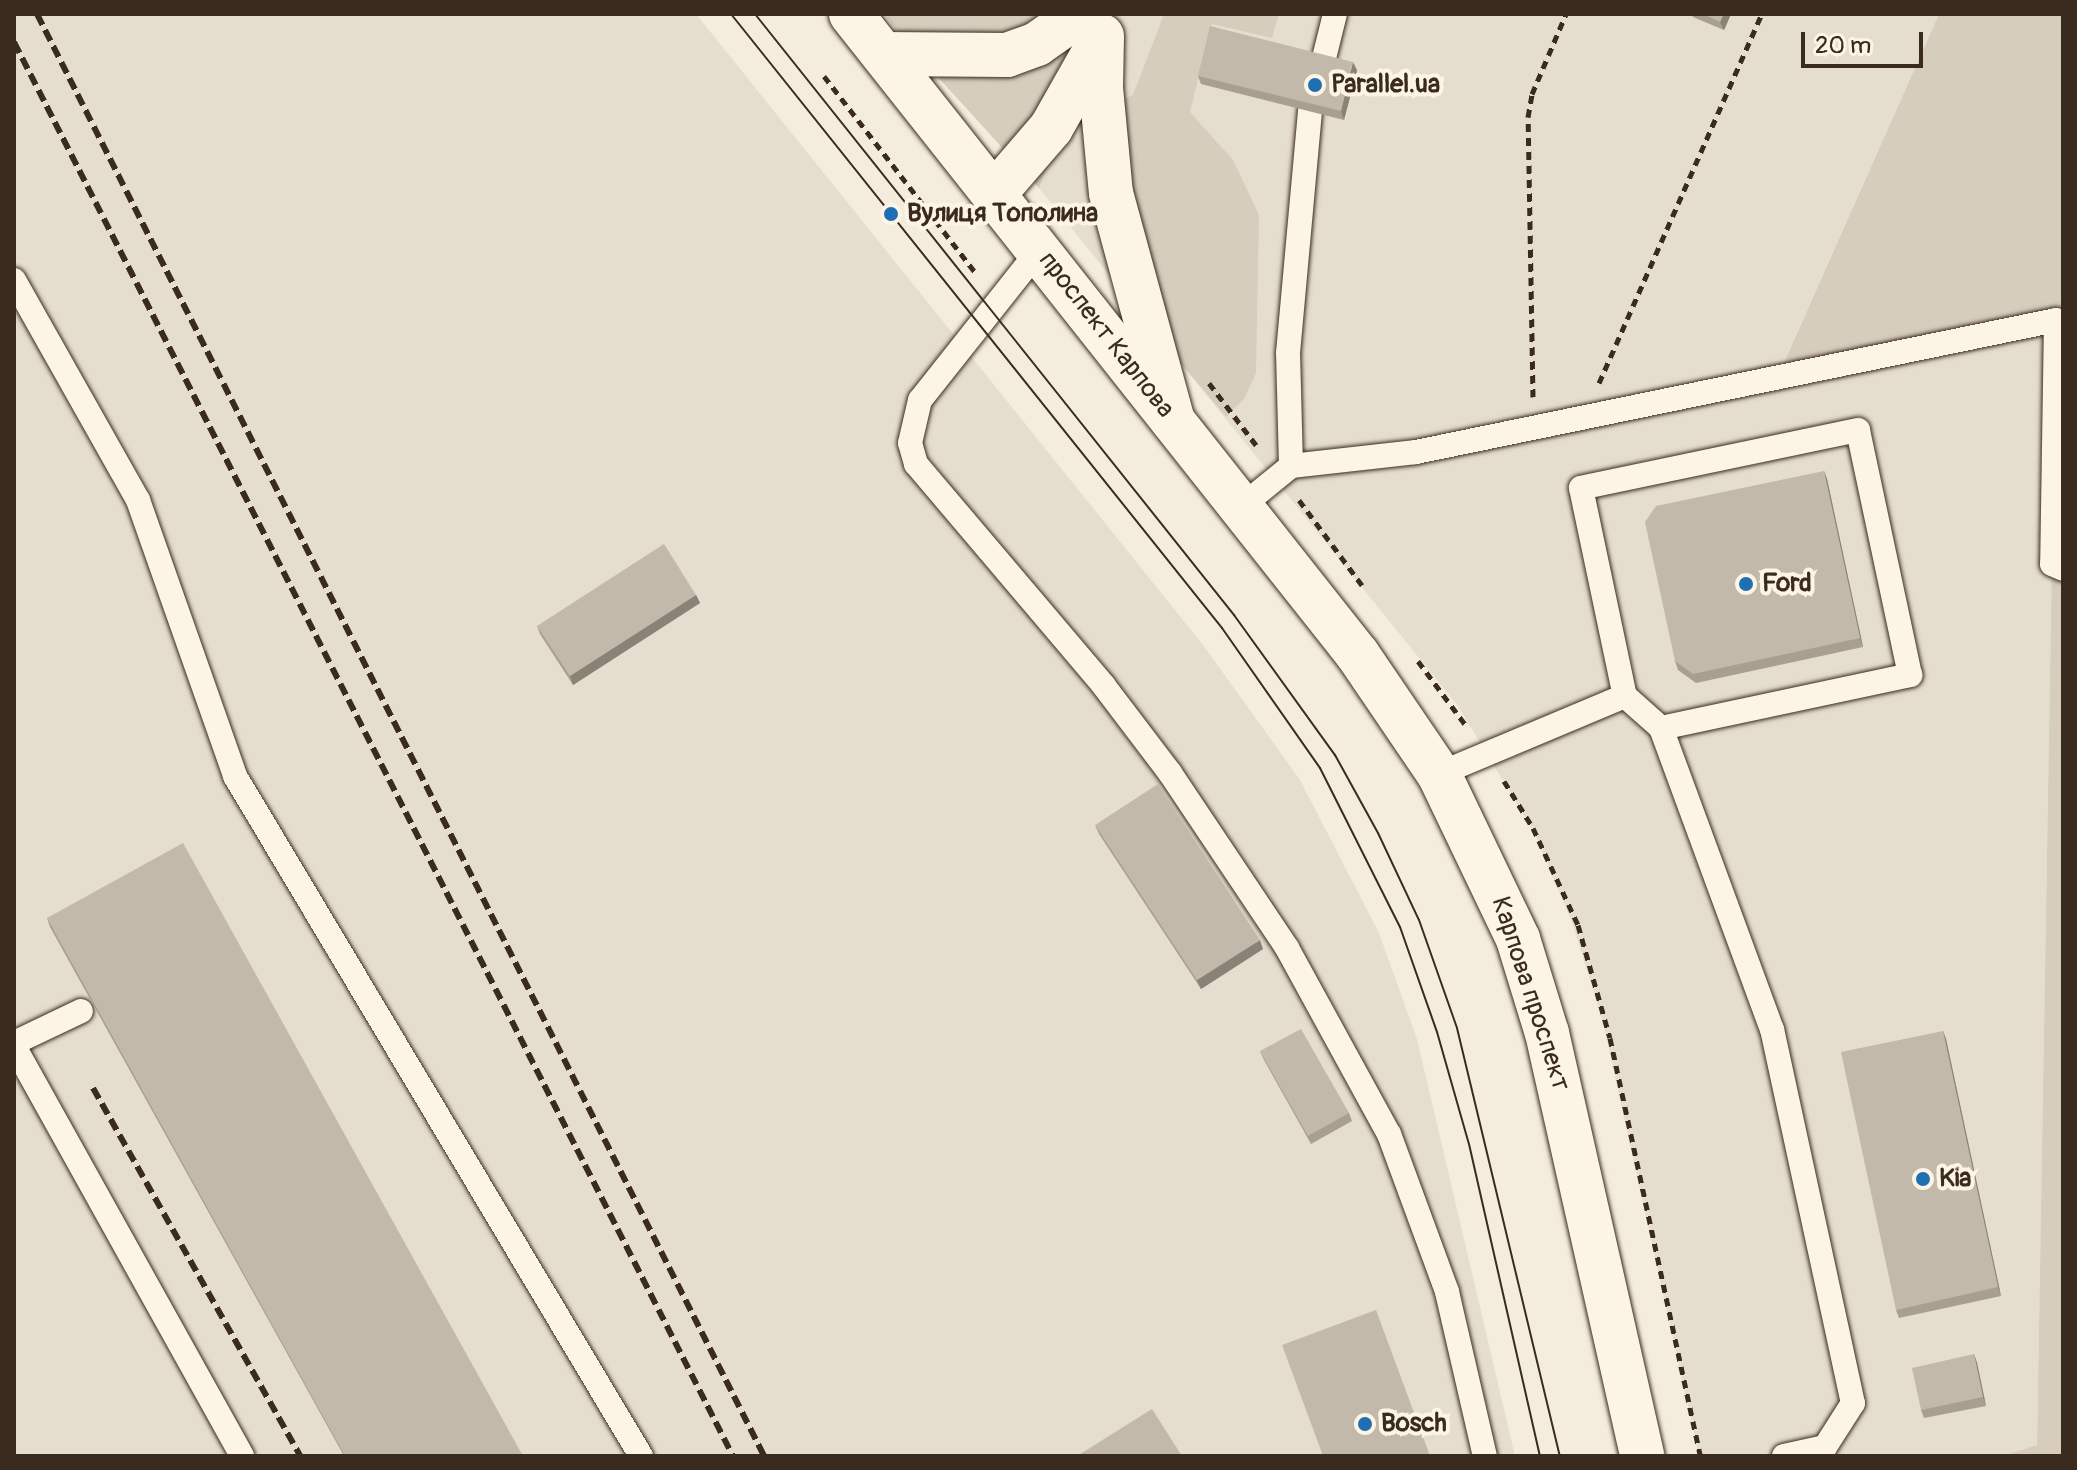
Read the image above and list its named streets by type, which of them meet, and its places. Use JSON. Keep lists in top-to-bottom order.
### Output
{
  "streets": {
    "main road": ["проспект Карпова", "Карпова проспект"]
  },
  "crossings": [
    ["проспект Карпова", "Карпова проспект"]
  ],
  "places": [
    "Parallel.ua",
    "Вулиця Тополина",
    "Ford",
    "Kia",
    "Bosch"
  ],
  "scale_bar": "20 m"
}
